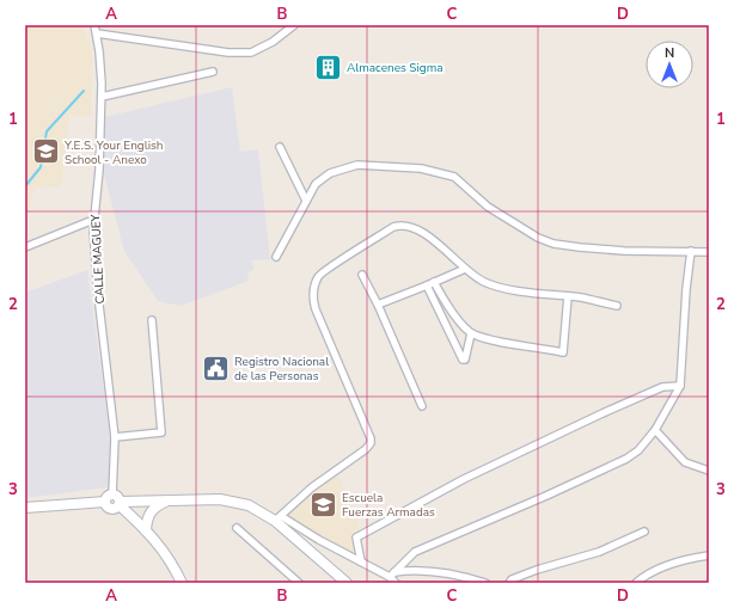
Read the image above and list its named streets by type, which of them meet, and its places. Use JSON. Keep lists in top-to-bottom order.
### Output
{
  "streets": {
    "street": ["CALLE MAGUEY"]
  },
  "places": {
    "building": ["Almacenes Sigma"],
    "school or university": ["Y.E.S. Your English School - Anexo", "Escuela Fuerzas Armadas"],
    "public building": ["Registro Nacional de las Personas"]
  },
  "north": "top",
  "grid": {
    "columns": [
      "A",
      "B",
      "C",
      "D"
    ],
    "rows": ["1", "2", "3"]
  }
}
